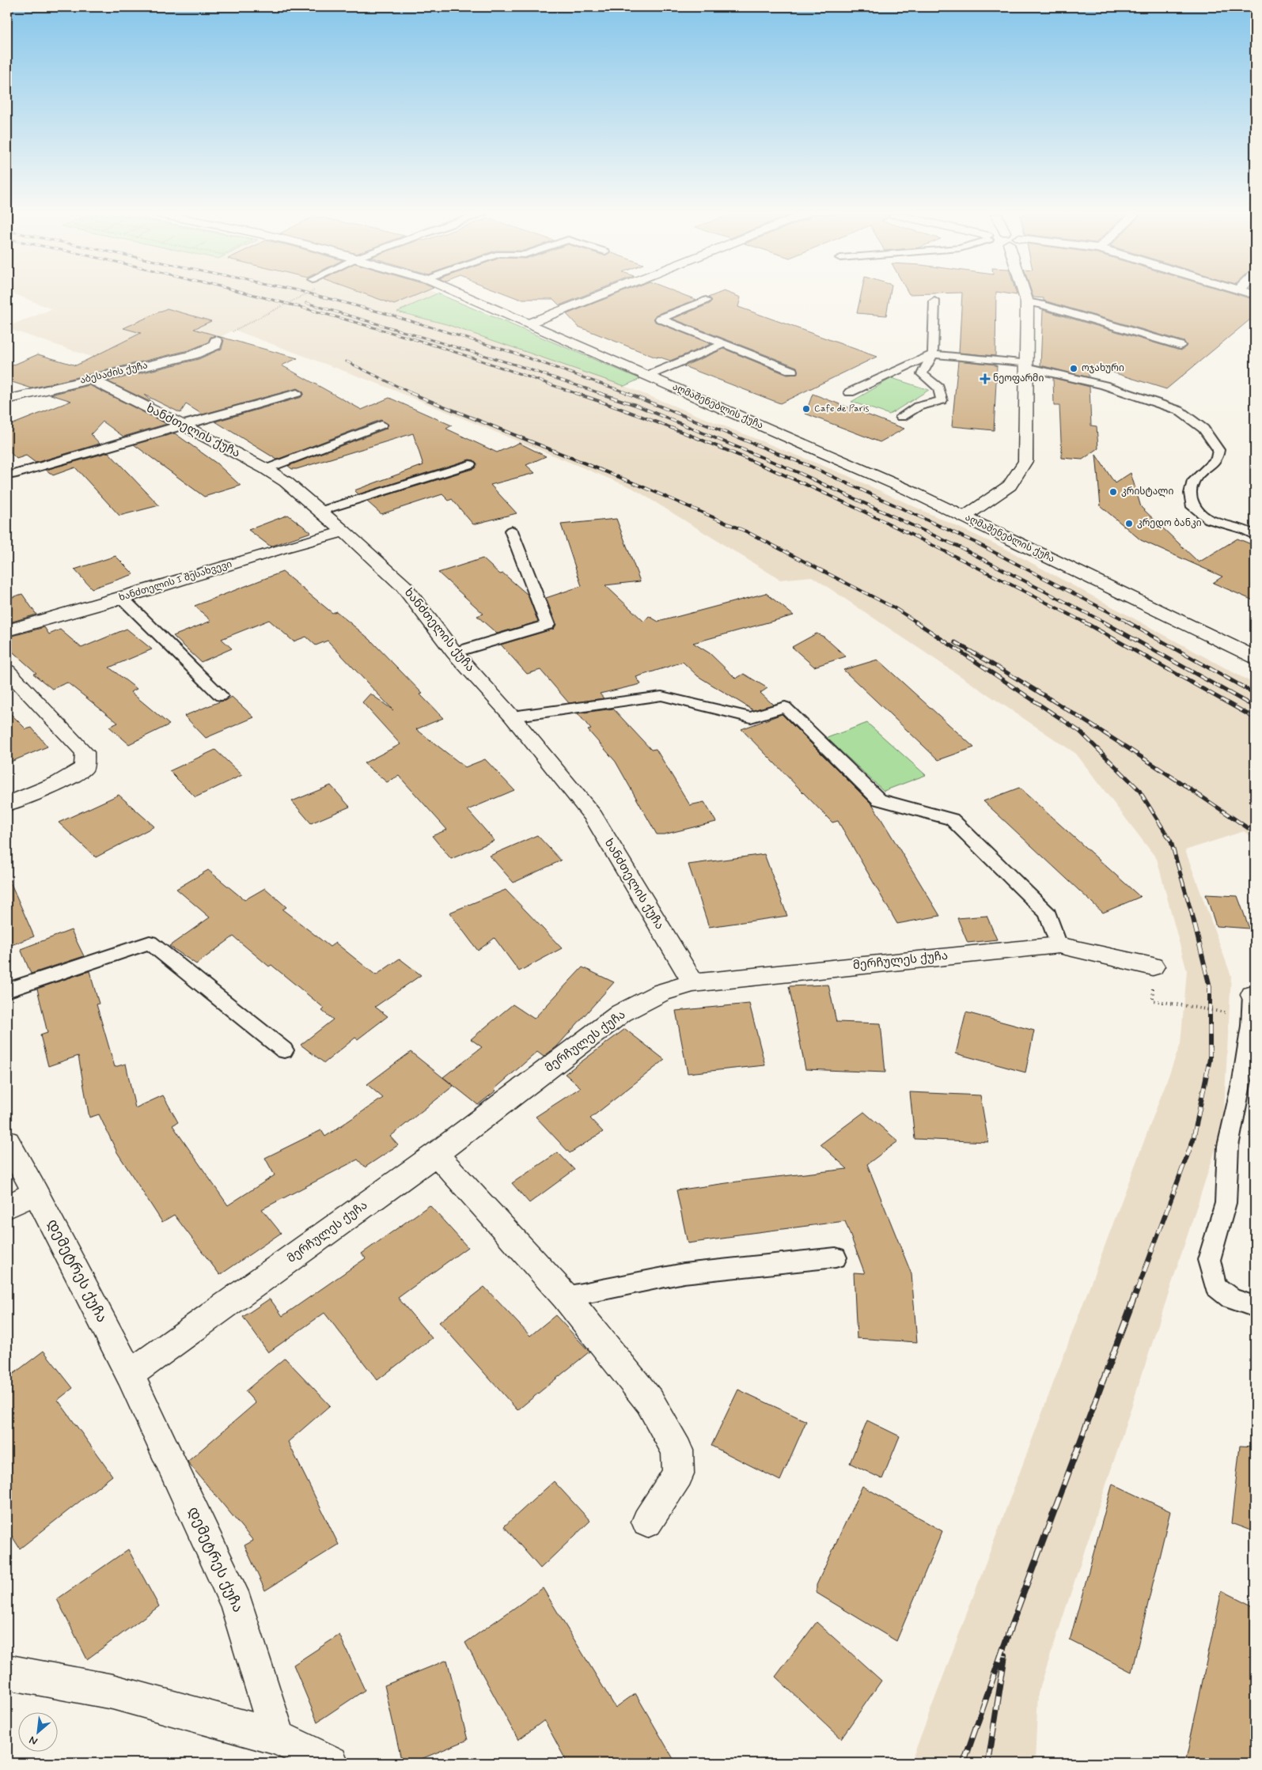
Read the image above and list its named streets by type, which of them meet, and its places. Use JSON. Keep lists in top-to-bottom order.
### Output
{
  "streets": {
    "street": [
      "აბესაძის ქუჩა",
      "აღმაშენებლის ქუჩა",
      "ხანძთელის ქუჩა",
      "ხანძთელის I შესახვევი",
      "მერჩულეს ქუჩა",
      "დემეტრეს ქუჩა"
    ]
  },
  "crossings": [
    ["აბესაძის ქუჩა", "ხანძთელის ქუჩა"],
    ["ხანძთელის ქუჩა", "ხანძთელის I შესახვევი"],
    ["ხანძთელის ქუჩა", "მერჩულეს ქუჩა"],
    ["მერჩულეს ქუჩა", "დემეტრეს ქუჩა"]
  ],
  "places": {
    "other": [
      "ოჯახური",
      "Cafe de Paris",
      "კრისტალი",
      "კრედო ბანკი"
    ],
    "health": ["ნეოფარმი"]
  },
  "north": "bottom left"
}
